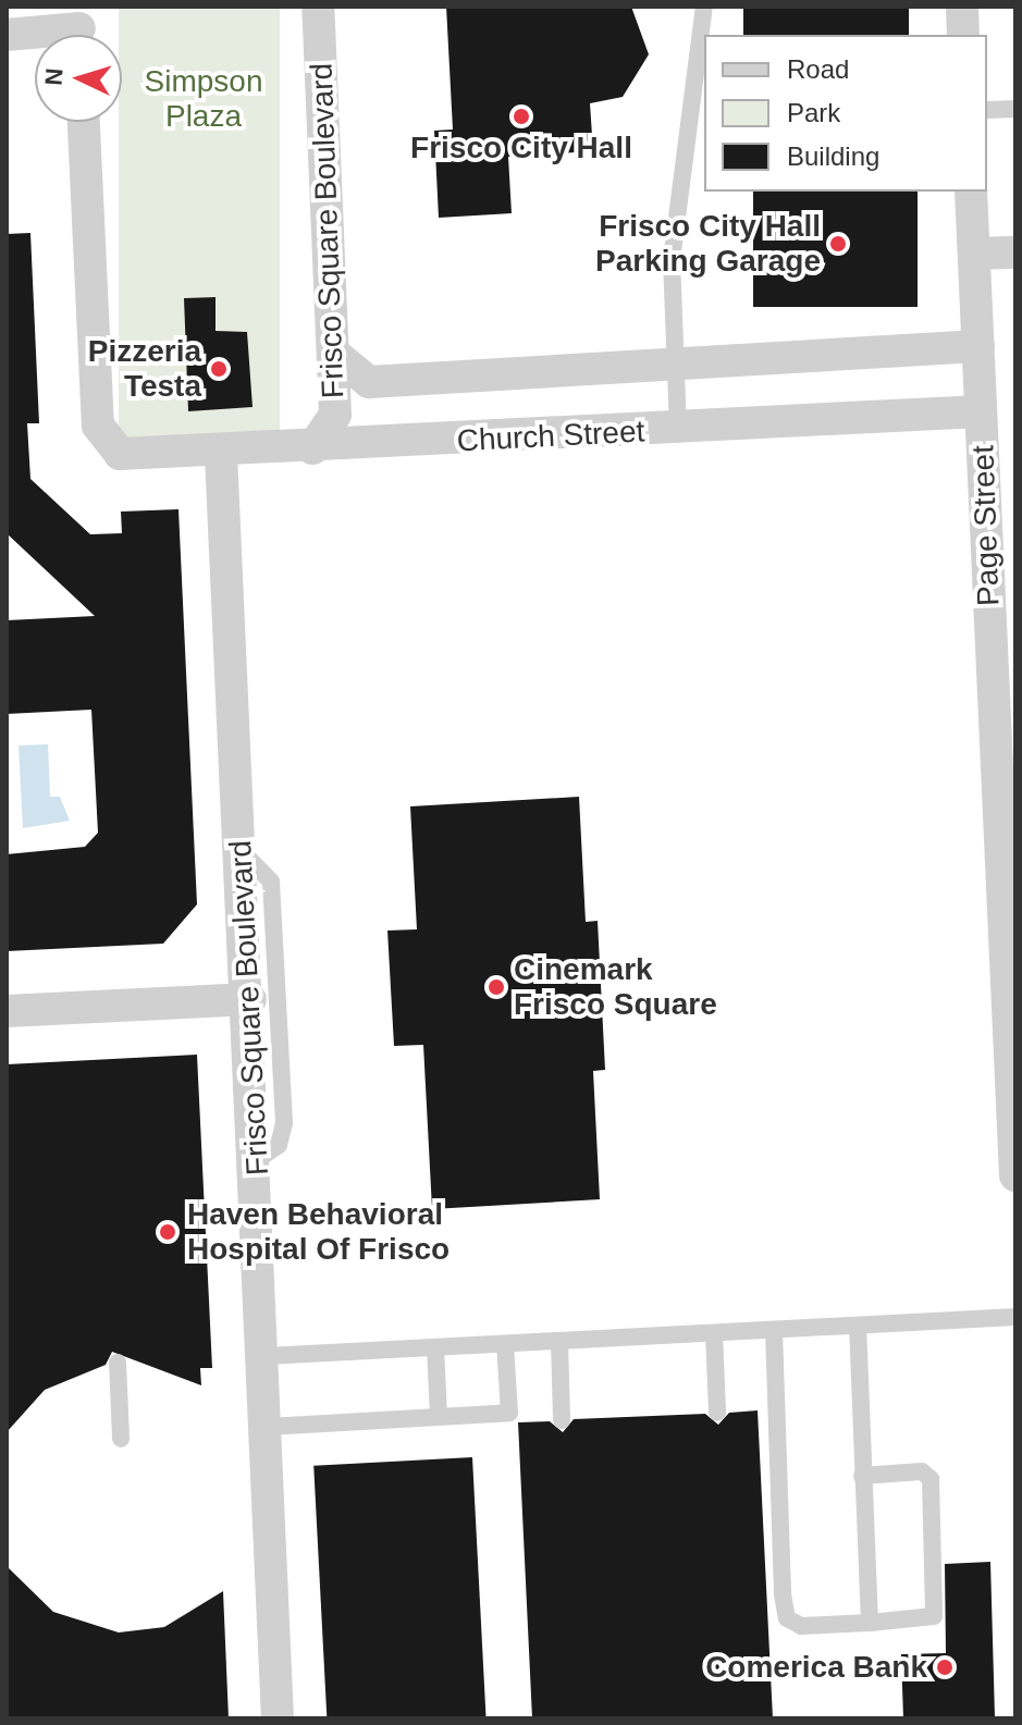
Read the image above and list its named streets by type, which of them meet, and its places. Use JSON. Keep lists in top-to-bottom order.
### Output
{
  "streets": {
    "street": ["Frisco Square Boulevard", "Church Street", "Page Street"]
  },
  "crossings": [
    ["Frisco Square Boulevard", "Church Street"],
    ["Church Street", "Page Street"]
  ],
  "parks": ["Simpson Plaza"],
  "places": [
    "Frisco City Hall",
    "Frisco City Hall Parking Garage",
    "Pizzeria Testa",
    "Cinemark Frisco Square",
    "Haven Behavioral Hospital Of Frisco",
    "Comerica Bank"
  ],
  "legend": ["Road", "Park", "Building"],
  "north": "left"
}
